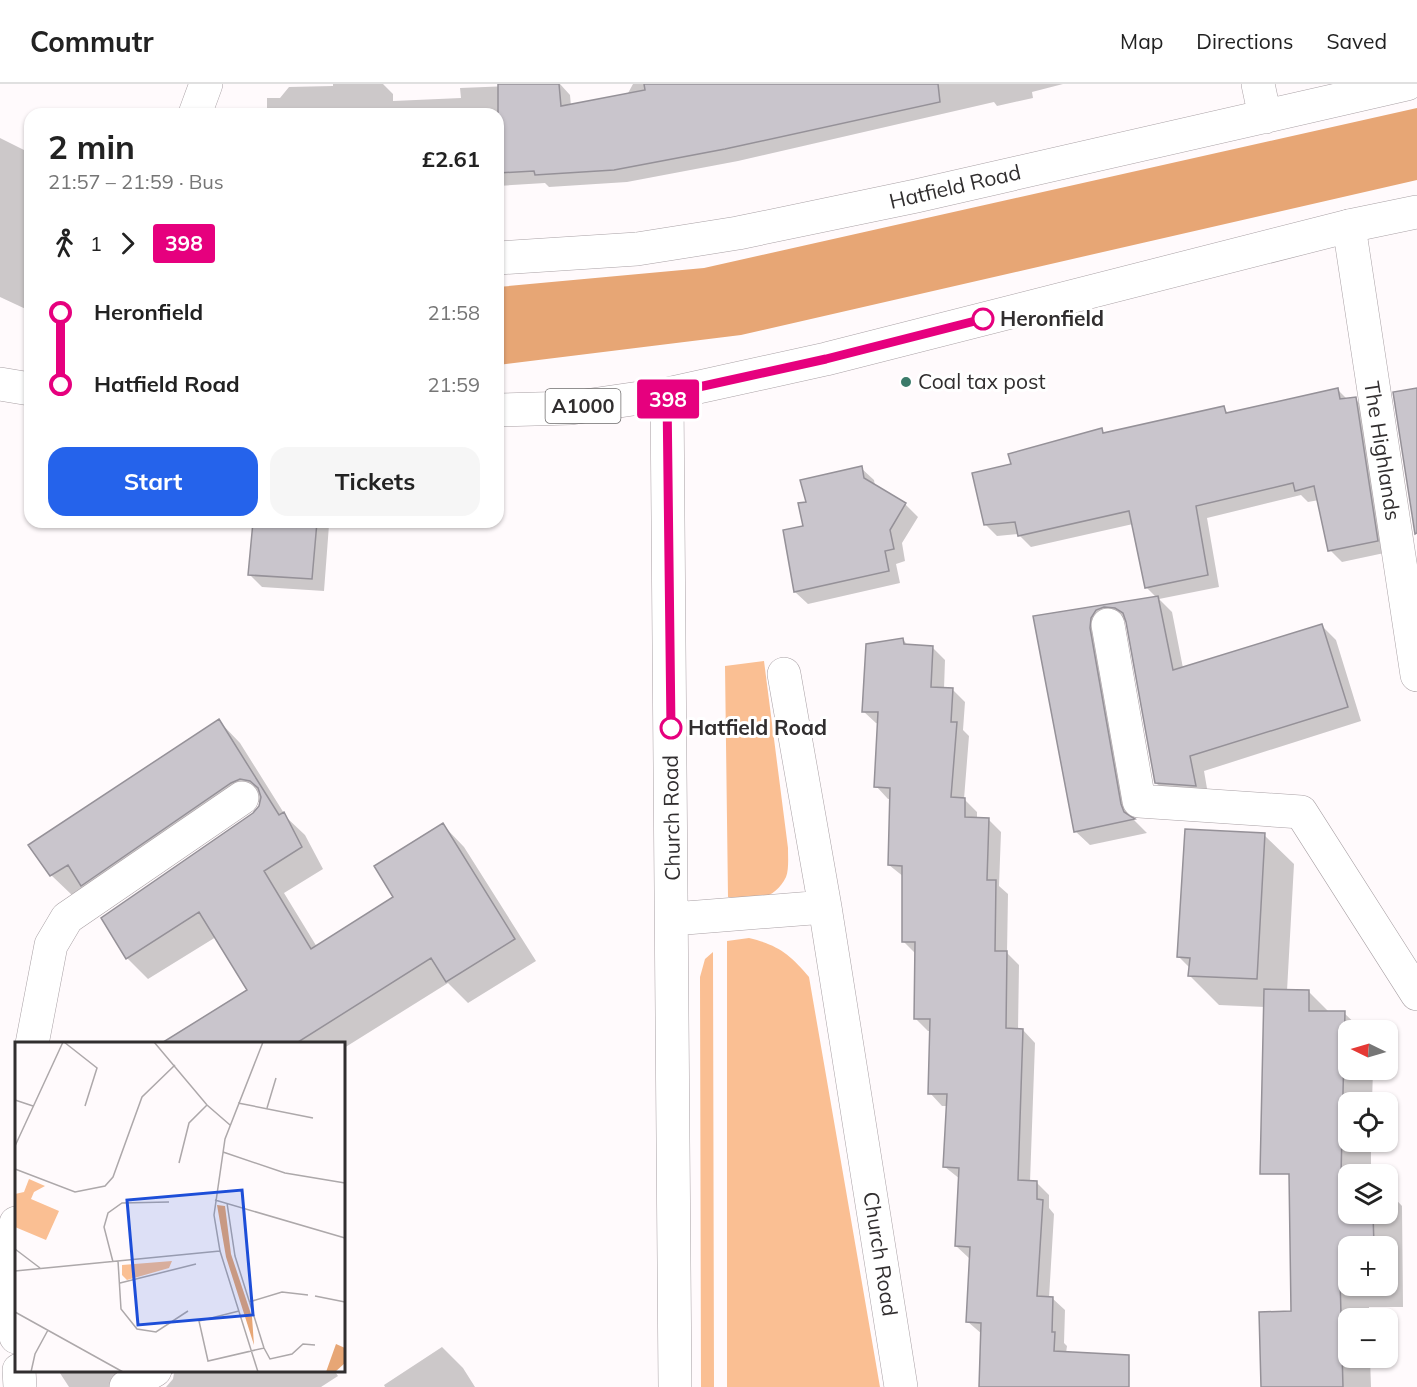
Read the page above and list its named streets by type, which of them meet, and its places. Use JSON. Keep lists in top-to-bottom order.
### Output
{
  "streets": {
    "street": [
      "Hatfield Road",
      "A1000",
      "The Highlands",
      "Church Road"
    ]
  },
  "crossings": [
    ["A1000", "The Highlands"],
    ["A1000", "Church Road"]
  ],
  "places": ["Heronfield", "Coal tax post", "Hatfield Road"],
  "lines": ["bus line 398"],
  "north": "left",
  "page": {
    "header": "Commutr",
    "nav": ["Map", "Directions", "Saved"],
    "on_map": "398",
    "heading": ["2 min", "21:57 – 21:59 · Bus", "£2.61"],
    "legs": ["1", "398"],
    "list": [
      {
        "name": "Heronfield",
        "value": "21:58"
      },
      {
        "name": "Hatfield Road",
        "value": "21:59"
      }
    ],
    "buttons": ["Start", "Tickets"],
    "map_buttons": ["+", "−"]
  }
}
